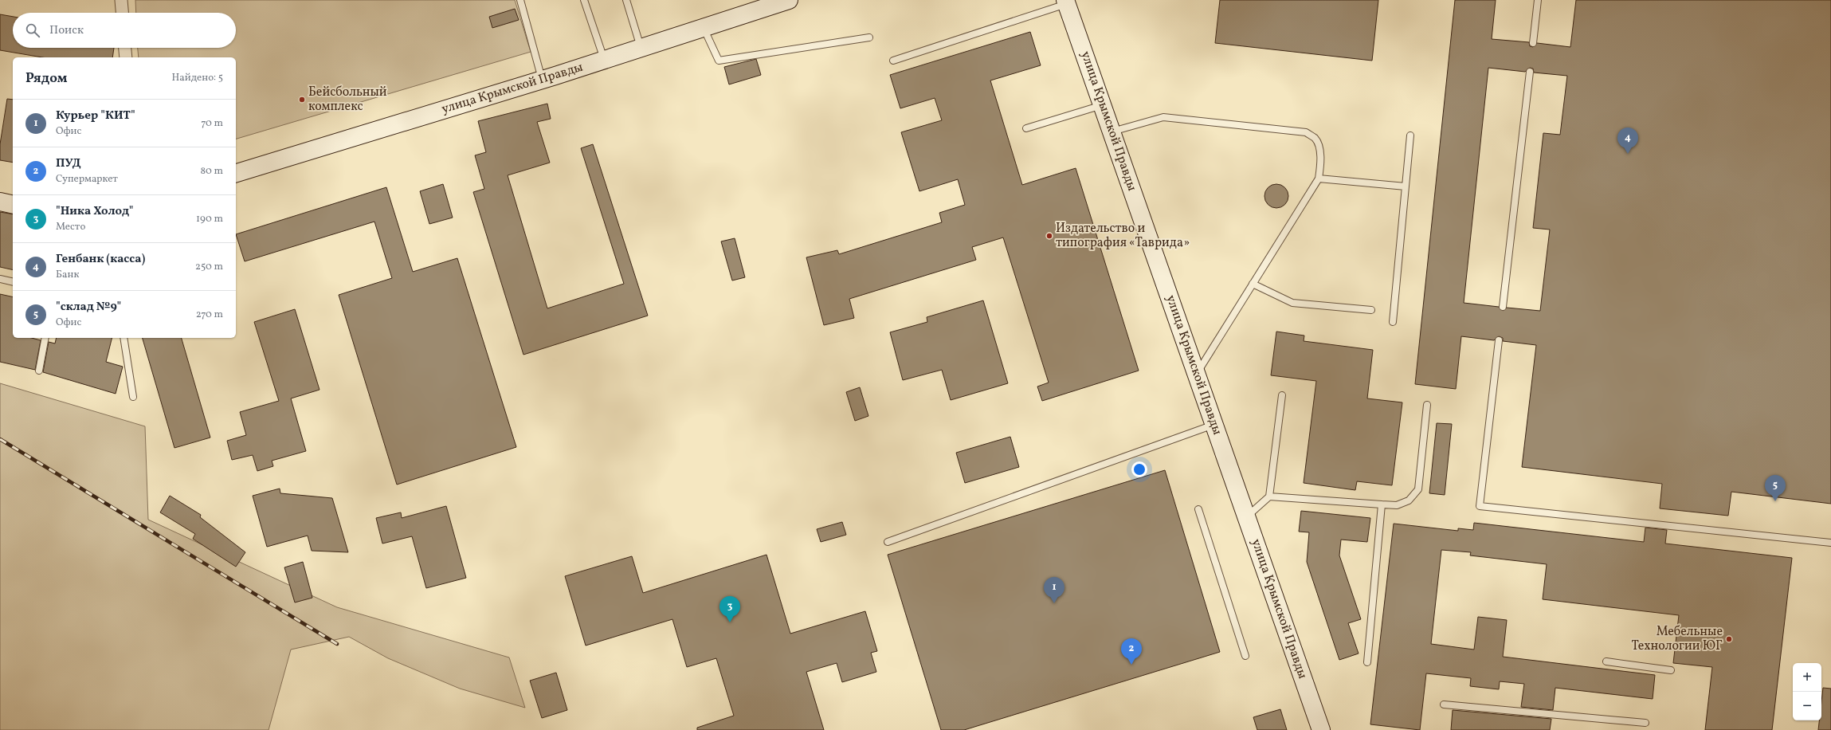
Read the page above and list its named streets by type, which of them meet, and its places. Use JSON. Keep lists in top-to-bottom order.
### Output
{
  "streets": {
    "street": ["улица Крымской Правды"]
  },
  "places": ["Бейсбольный комплекс", "Издательство и типография «Таврида»", "Мебельные Технологии ЮГ"],
  "page": {
    "search": "Поиск",
    "heading": ["Рядом", "Найдено: 5"],
    "list": [
      {
        "mark": "1",
        "name": "Курьер \"КИТ\"",
        "note": "Офис",
        "value": "70 m"
      },
      {
        "mark": "2",
        "name": "ПУД",
        "note": "Супермаркет",
        "value": "80 m"
      },
      {
        "mark": "3",
        "name": "\"Ника Холод\"",
        "note": "Место",
        "value": "190 m"
      },
      {
        "mark": "4",
        "name": "Генбанк (касса)",
        "note": "Банк",
        "value": "250 m"
      },
      {
        "mark": "5",
        "name": "\"склад №9\"",
        "note": "Офис",
        "value": "270 m"
      }
    ],
    "pins": [
      "4",
      "5",
      "1",
      "3",
      "2"
    ],
    "map_buttons": ["+", "−"]
  }
}
